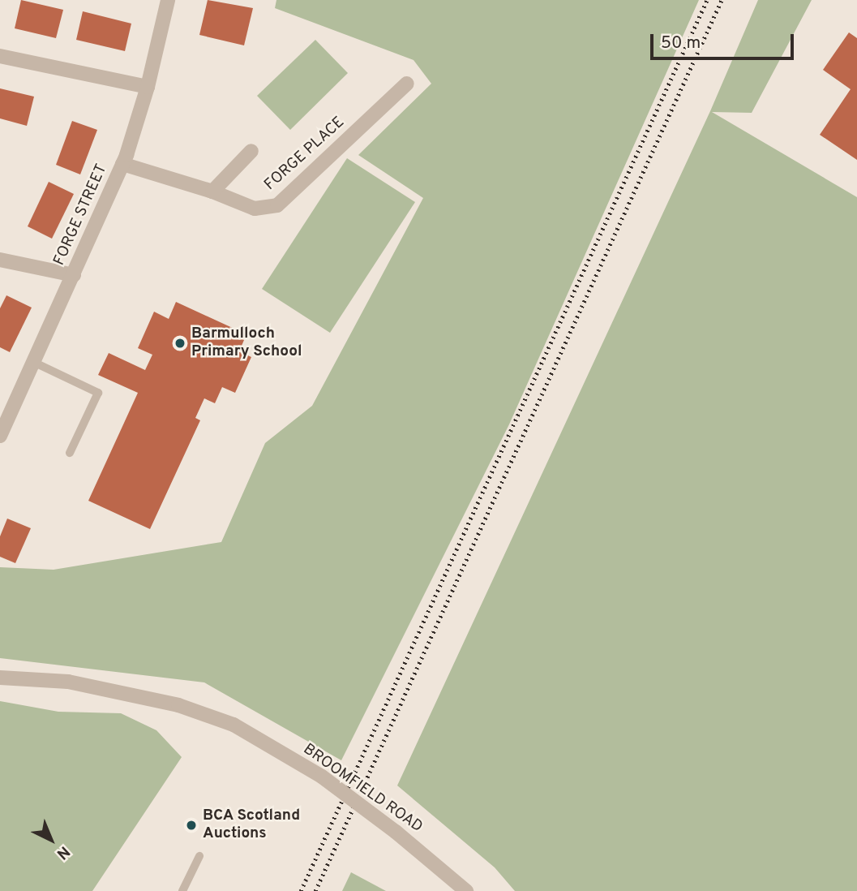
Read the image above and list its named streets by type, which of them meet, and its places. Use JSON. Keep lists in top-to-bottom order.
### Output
{
  "streets": {
    "street": ["FORGE PLACE", "FORGE STREET", "BROOMFIELD ROAD"]
  },
  "crossings": [
    ["FORGE PLACE", "FORGE STREET"]
  ],
  "places": ["Barmulloch Primary School", "BCA Scotland Auctions"],
  "scale_bar": "50 m",
  "north": "bottom right"
}
